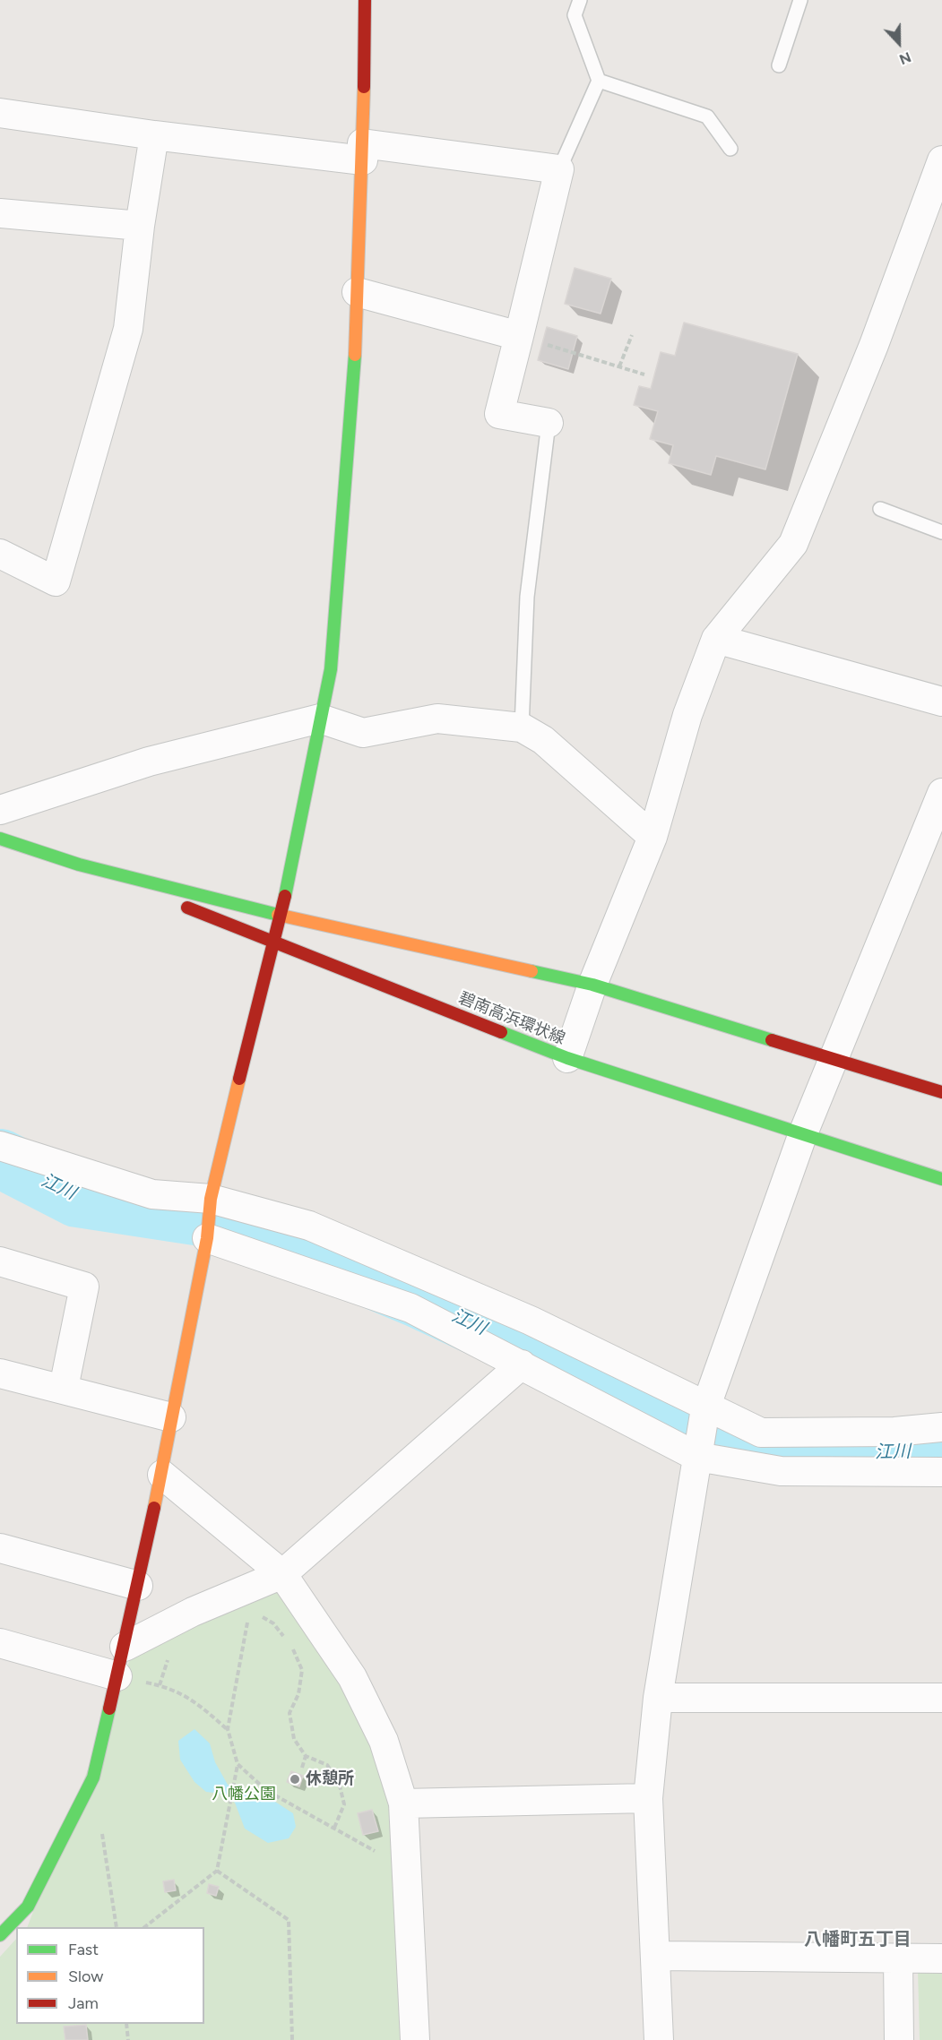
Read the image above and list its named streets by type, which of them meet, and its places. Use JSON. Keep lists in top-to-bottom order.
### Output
{
  "streets": {
    "street": ["碧南高浜環状線"]
  },
  "districts": ["八幡町五丁目"],
  "water": ["江川"],
  "parks": ["八幡公園"],
  "places": ["休憩所"],
  "legend": ["Fast", "Slow", "Jam"],
  "north": "bottom"
}
